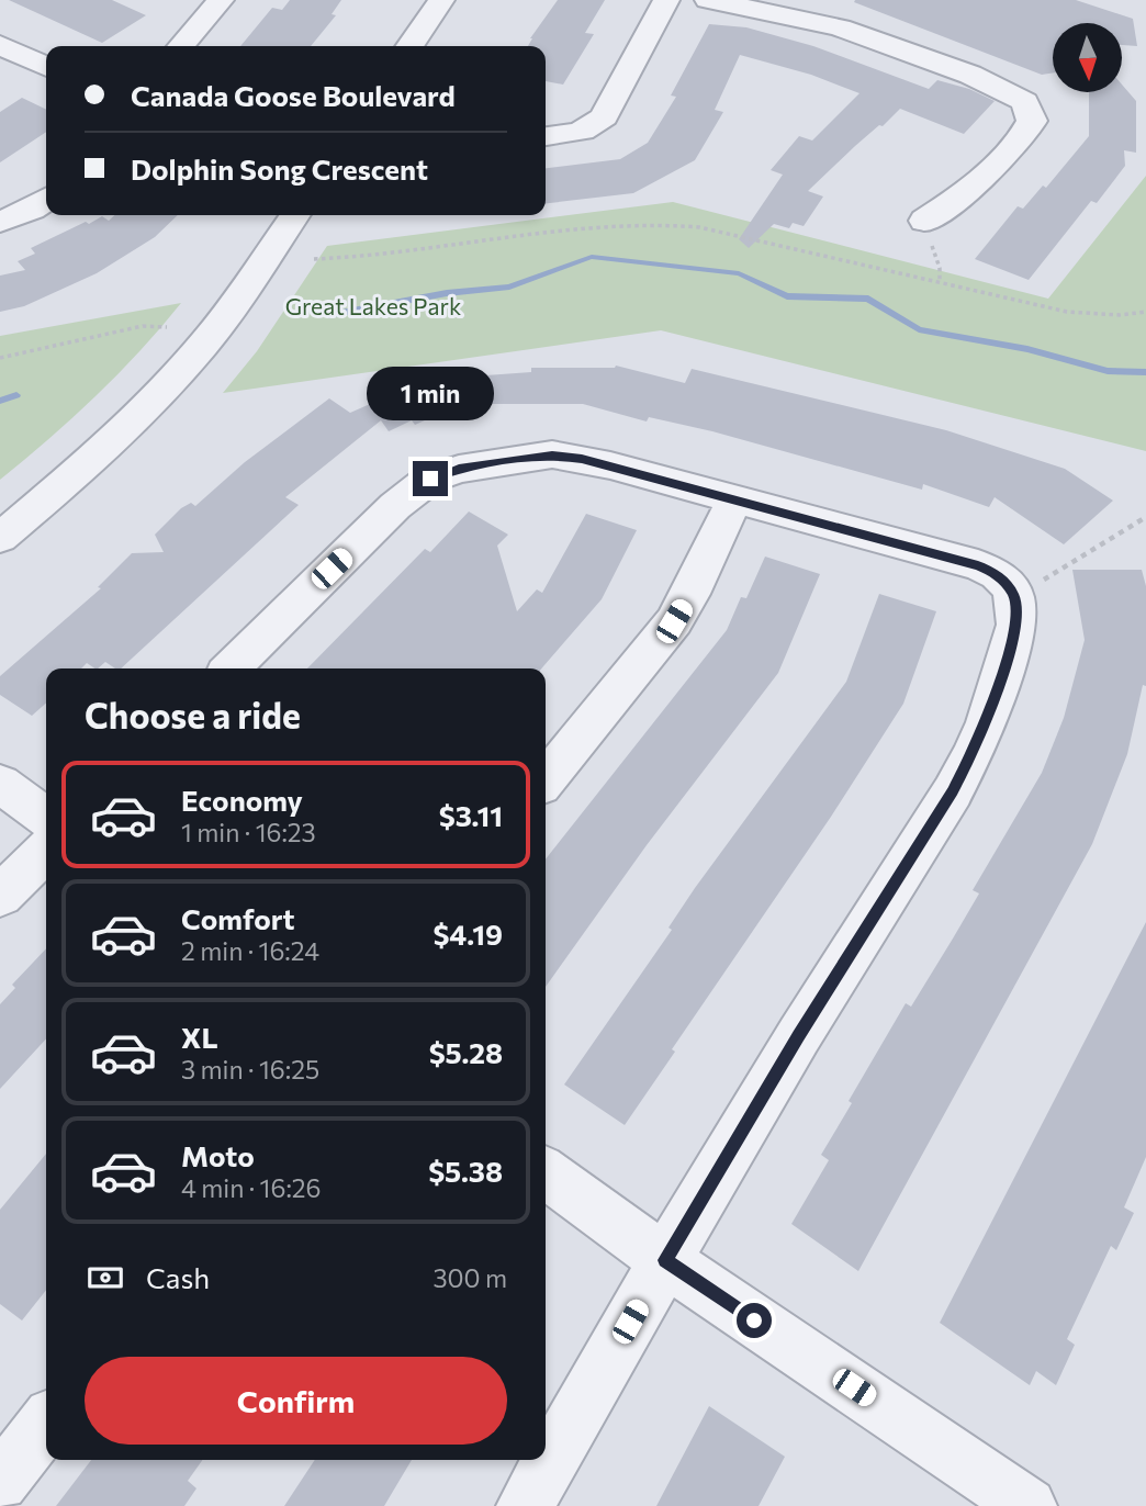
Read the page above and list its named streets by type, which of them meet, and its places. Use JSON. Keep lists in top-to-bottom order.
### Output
{
  "parks": ["Great Lakes Park"],
  "north": "bottom",
  "page": {
    "banner": ["Canada Goose Boulevard", "Dolphin Song Crescent"],
    "bubble": "1 min",
    "heading": "Choose a ride",
    "list": [
      {
        "name": "Economy",
        "note": "1 min · 16:23",
        "value": "$3.11"
      },
      {
        "name": "Comfort",
        "note": "2 min · 16:24",
        "value": "$4.19"
      },
      {
        "name": "XL",
        "note": "3 min · 16:25",
        "value": "$5.28"
      },
      {
        "name": "Moto",
        "note": "4 min · 16:26",
        "value": "$5.38"
      }
    ],
    "pay": ["Cash", "300 m"],
    "buttons": "Confirm"
  }
}
